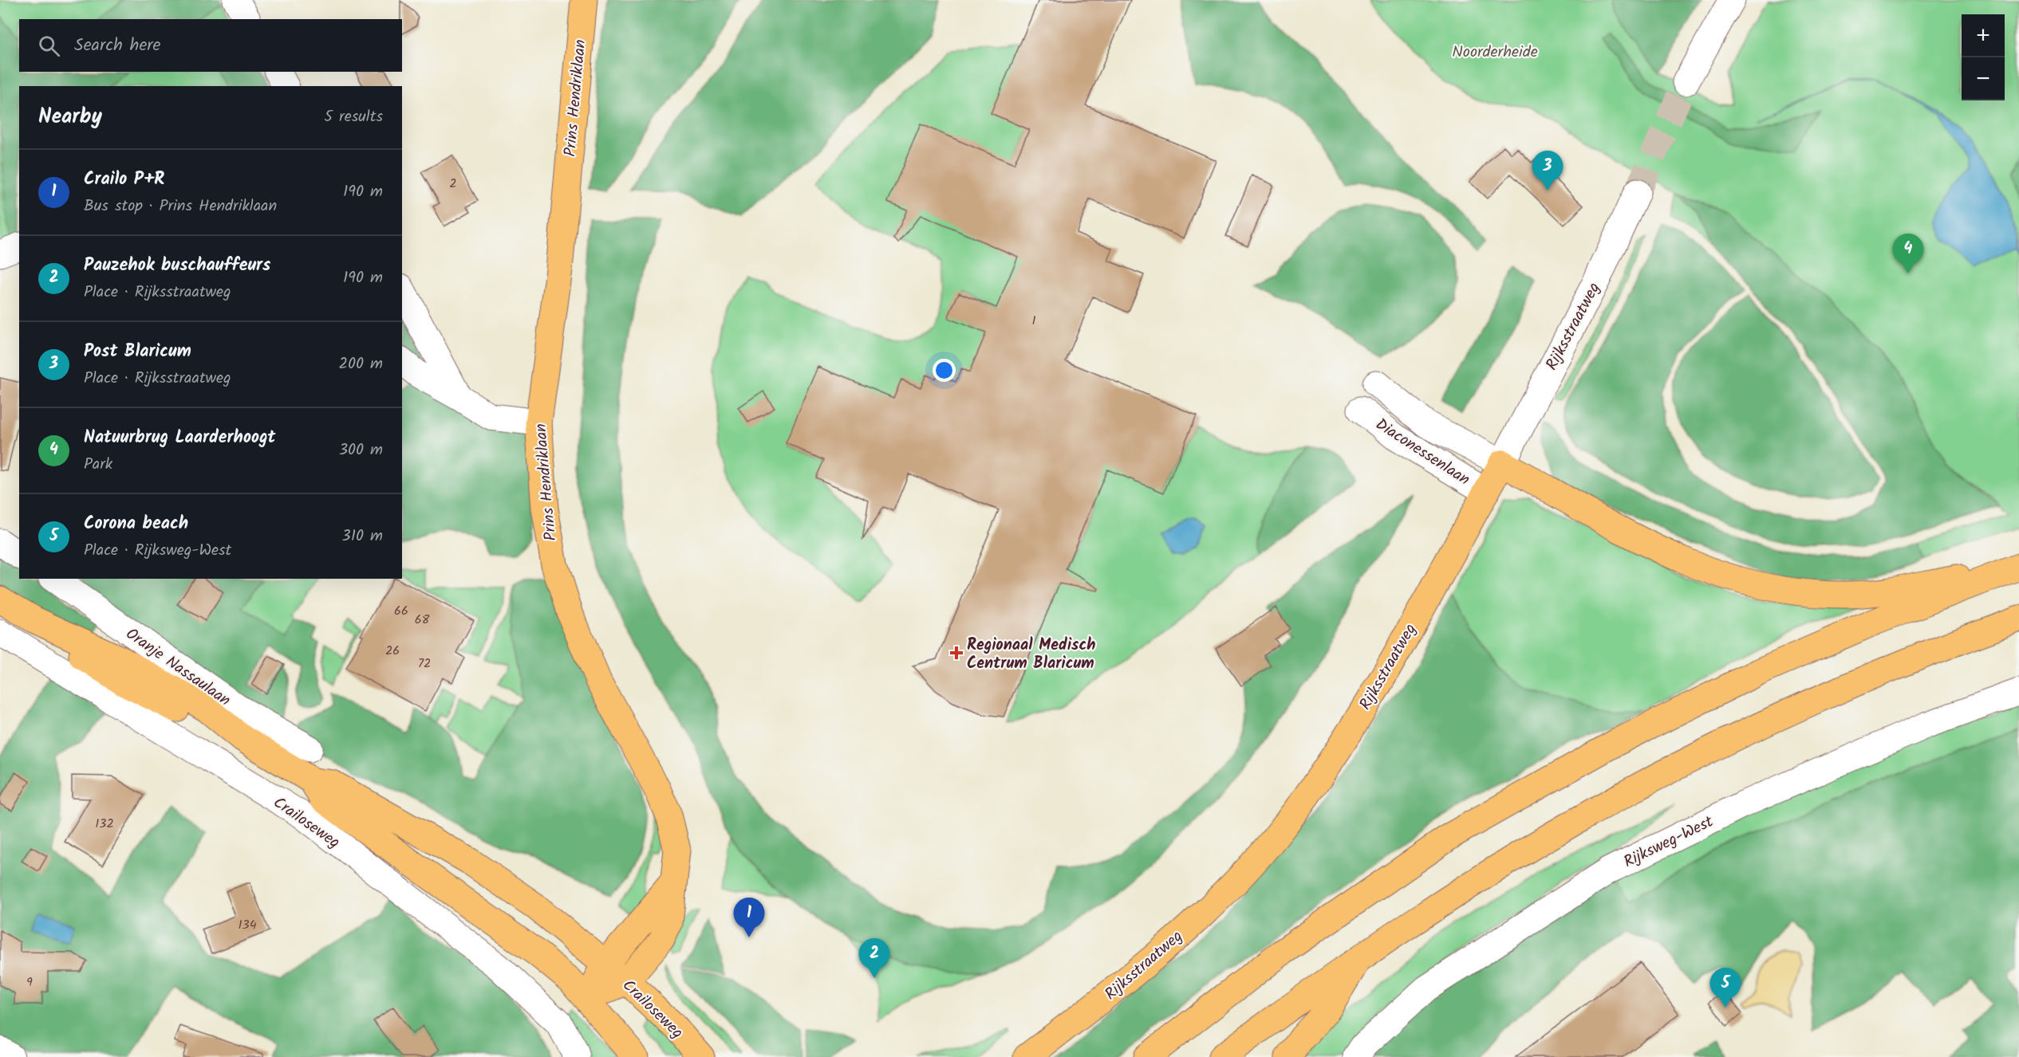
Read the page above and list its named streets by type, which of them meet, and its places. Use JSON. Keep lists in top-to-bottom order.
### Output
{
  "streets": {
    "main road": ["Prins Hendriklaan", "Rijksstraatweg", "Crailoseweg"],
    "street": ["Diaconessenlaan", "Oranje Nassaulaan", "Rijksweg-West"]
  },
  "crossings": [
    ["Prins Hendriklaan", "Crailoseweg"],
    ["Rijksstraatweg", "Diaconessenlaan"]
  ],
  "parks": ["Noorderheide"],
  "places": {
    "health": ["Regionaal Medisch Centrum Blaricum"]
  },
  "house_numbers": [
    "2",
    "1",
    "66",
    "68",
    "26",
    "72",
    "132",
    "134",
    "9"
  ],
  "page": {
    "map_buttons": ["+", "−"],
    "search": "Search here",
    "heading": ["Nearby", "5 results"],
    "list": [
      {
        "mark": "1",
        "name": "Crailo P+R",
        "note": "Bus stop · Prins Hendriklaan",
        "value": "190 m"
      },
      {
        "mark": "2",
        "name": "Pauzehok buschauffeurs",
        "note": "Place · Rijksstraatweg",
        "value": "190 m"
      },
      {
        "mark": "3",
        "name": "Post Blaricum",
        "note": "Place · Rijksstraatweg",
        "value": "200 m"
      },
      {
        "mark": "4",
        "name": "Natuurbrug Laarderhoogt",
        "note": "Park",
        "value": "300 m"
      },
      {
        "mark": "5",
        "name": "Corona beach",
        "note": "Place · Rijksweg-West",
        "value": "310 m"
      }
    ],
    "pins": [
      "3",
      "4",
      "1",
      "2",
      "5"
    ]
  }
}
